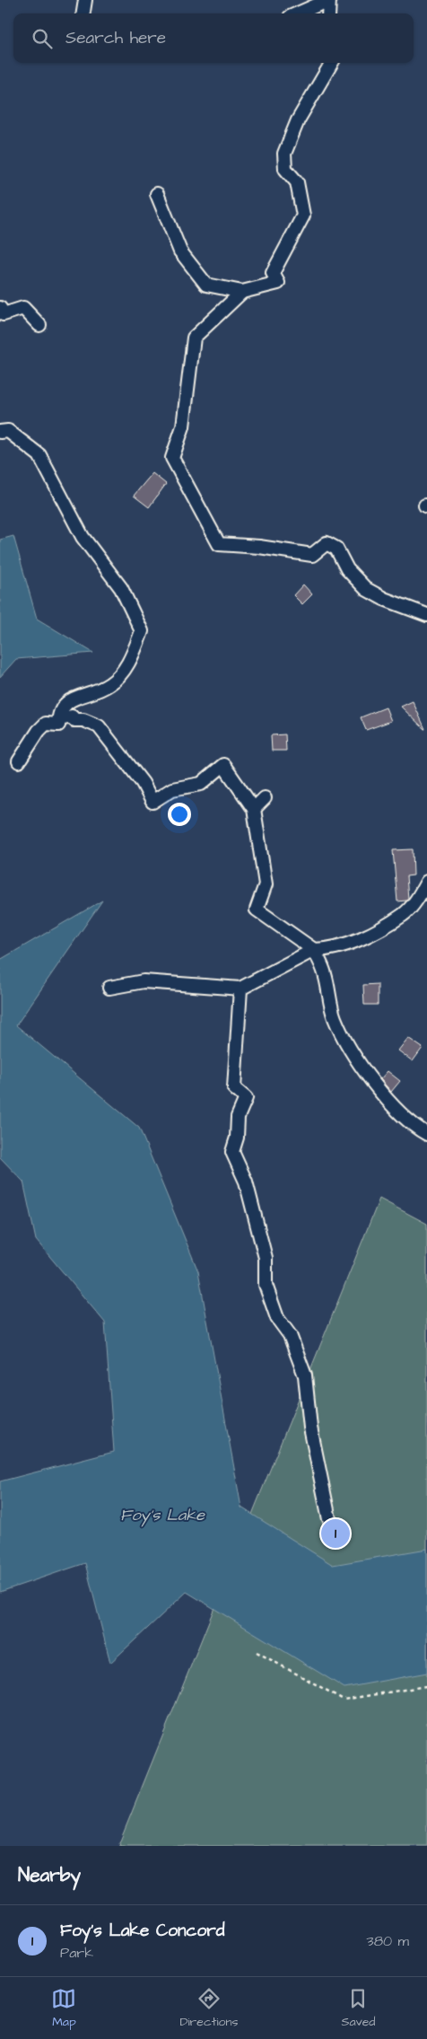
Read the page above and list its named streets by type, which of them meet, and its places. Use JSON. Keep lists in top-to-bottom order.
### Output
{
  "water": ["Foy's Lake"],
  "page": {
    "search": "Search here",
    "pins": "1",
    "heading": "Nearby",
    "list": [
      {
        "mark": "1",
        "name": "Foy’s Lake Concord",
        "note": "Park",
        "value": "380 m"
      }
    ],
    "nav": ["Map", "Directions", "Saved"]
  }
}
